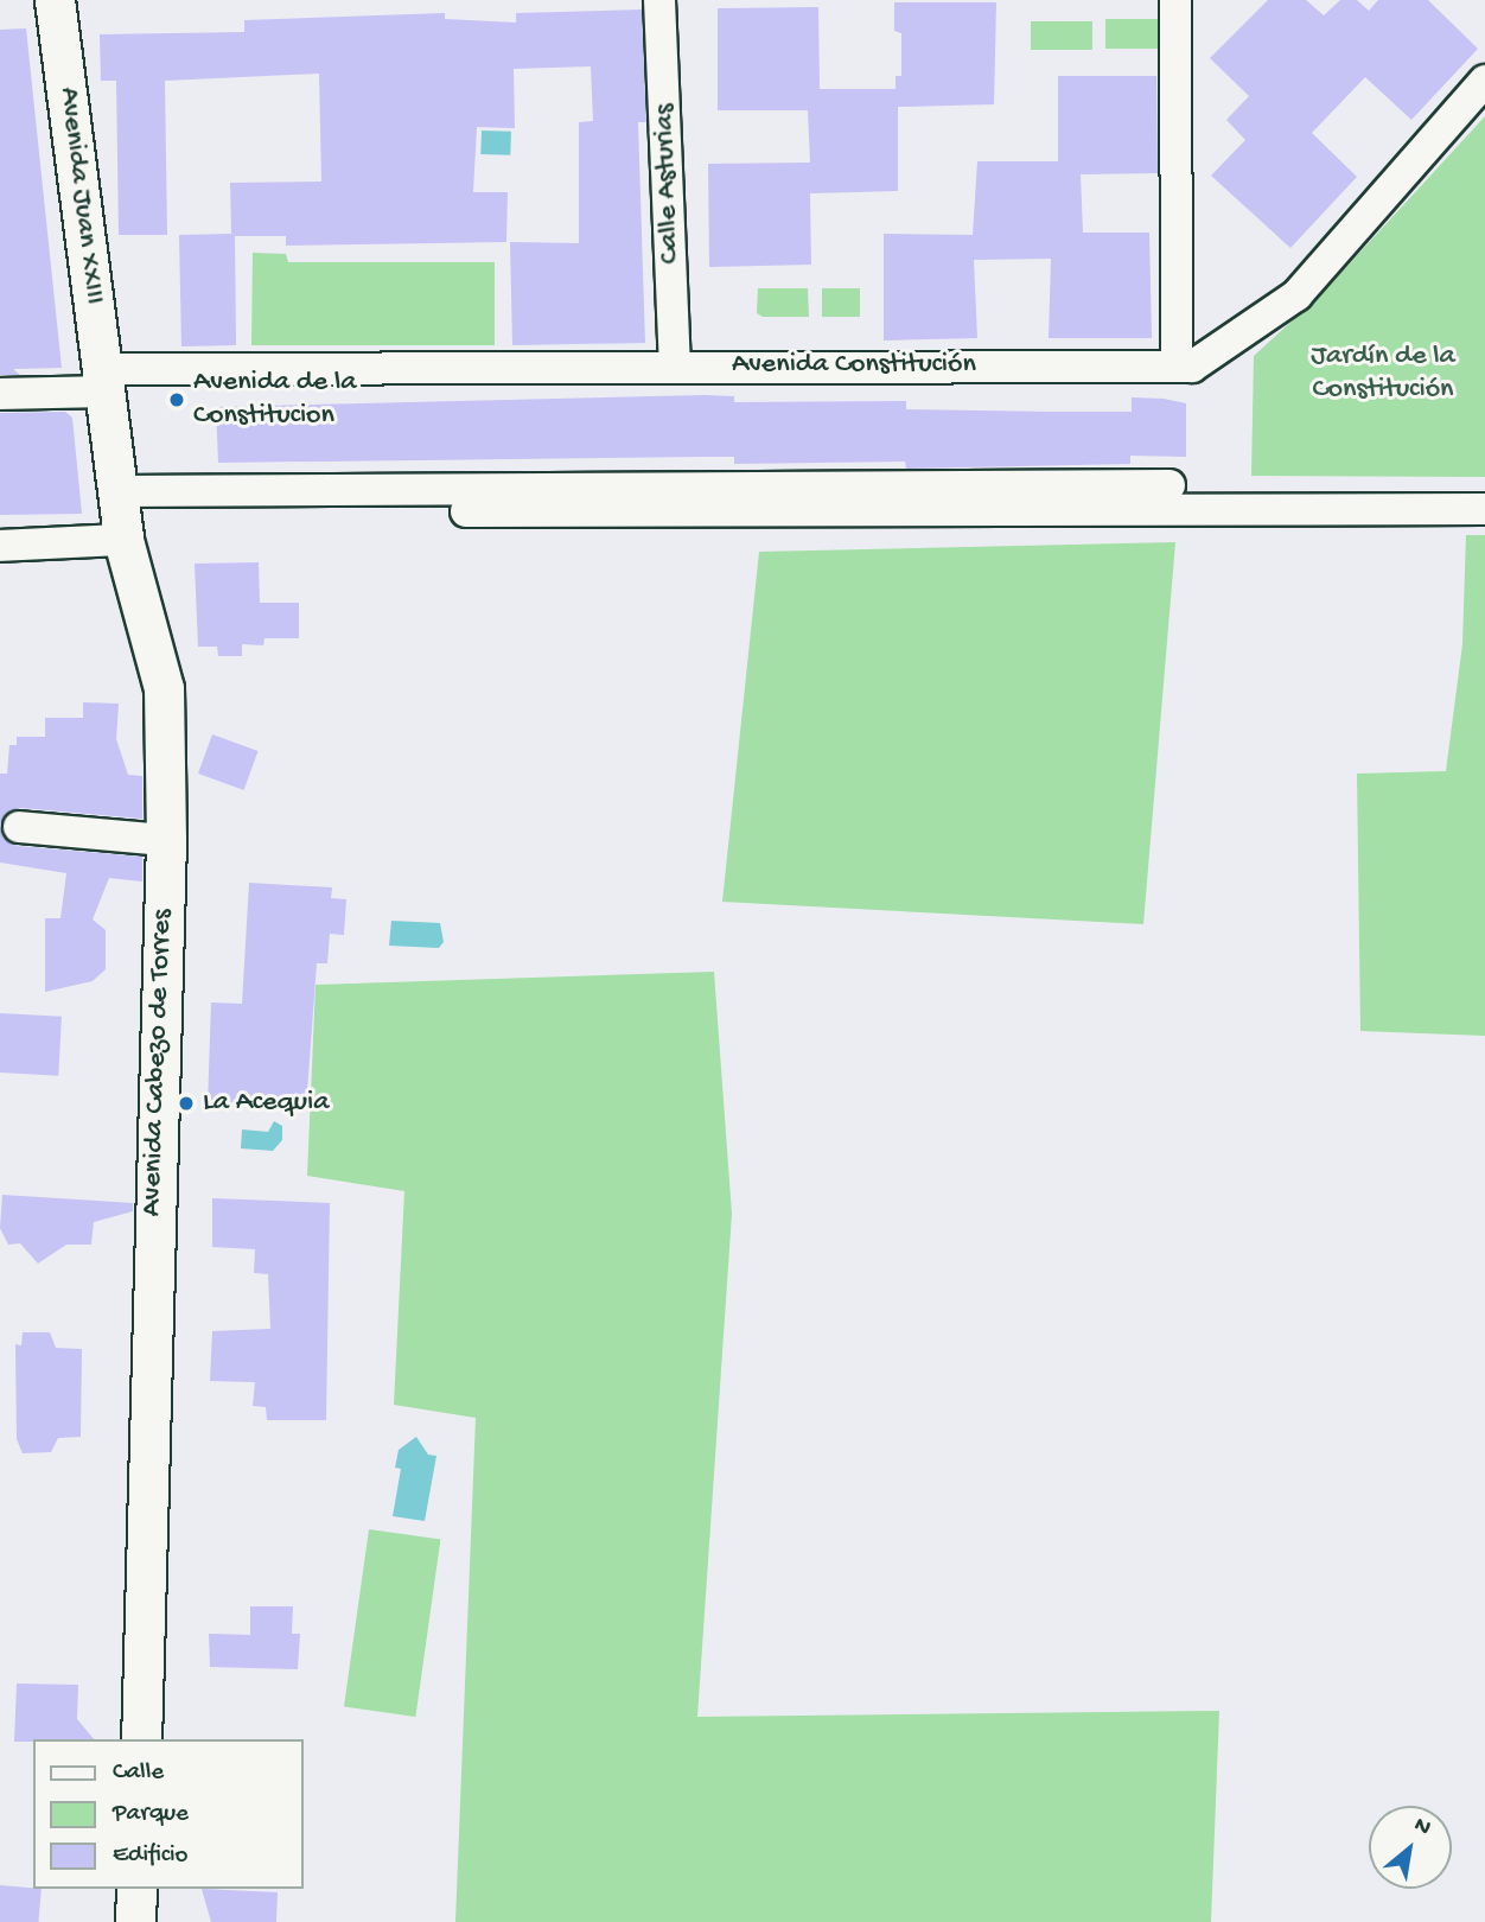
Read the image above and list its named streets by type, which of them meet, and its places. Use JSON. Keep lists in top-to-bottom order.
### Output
{
  "streets": {
    "street": [
      "Calle Asturias",
      "Avenida Juan XXIII",
      "Avenida Constitución",
      "Avenida Cabezo de Torres"
    ]
  },
  "crossings": [
    ["Calle Asturias", "Avenida Constitución"],
    ["Avenida Juan XXIII", "Avenida Constitución"],
    ["Avenida Juan XXIII", "Avenida Cabezo de Torres"],
    ["Avenida Constitución", "Avenida Cabezo de Torres"]
  ],
  "parks": ["Jardín de la Constitución"],
  "places": ["Avenida de la Constitucion", "La Acequia"],
  "legend": ["Calle", "Parque", "Edificio"],
  "north": "top right"
}
